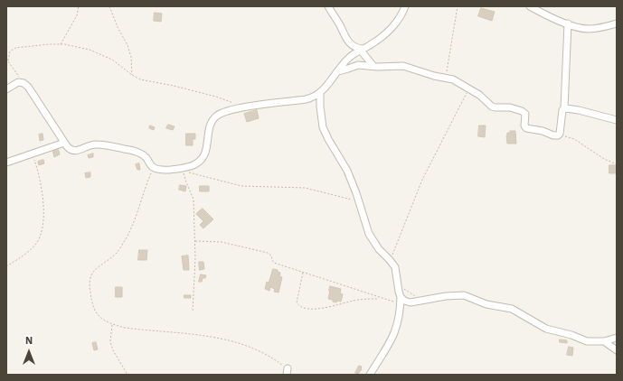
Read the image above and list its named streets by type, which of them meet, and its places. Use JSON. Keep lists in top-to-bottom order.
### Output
{
  "north": "top"
}
